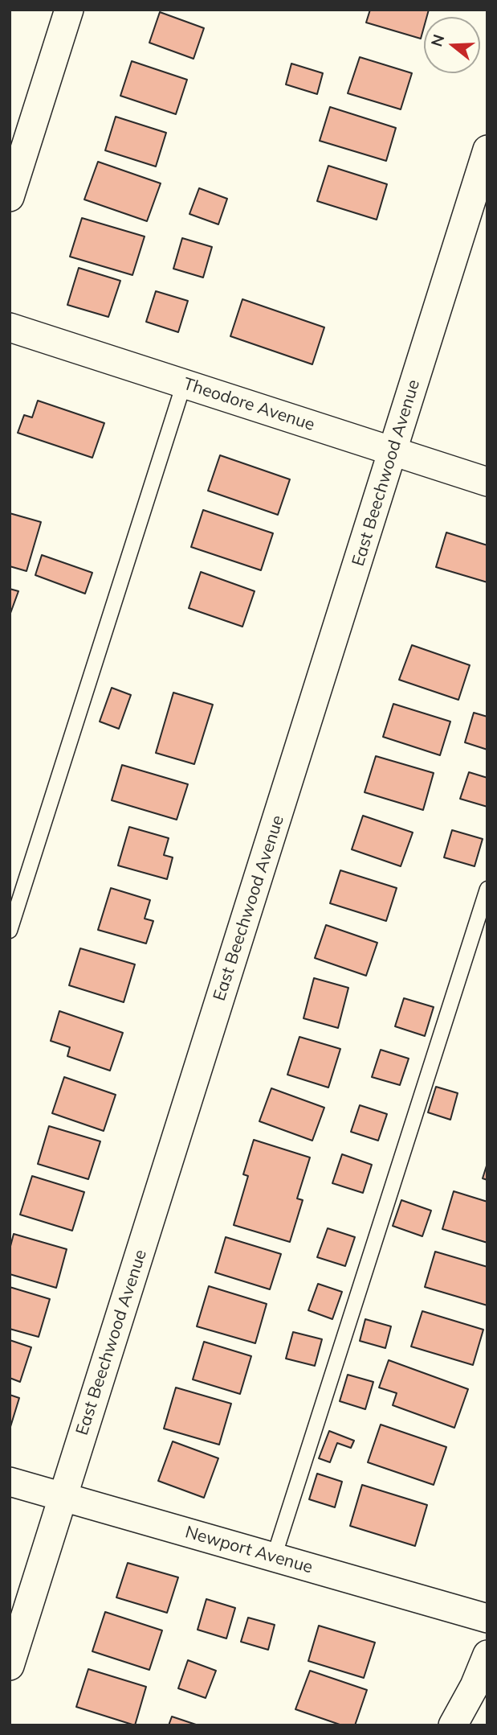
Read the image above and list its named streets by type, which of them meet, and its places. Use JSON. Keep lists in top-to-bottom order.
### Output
{
  "streets": {
    "street": ["Theodore Avenue", "East Beechwood Avenue", "Newport Avenue"]
  },
  "crossings": [
    ["Theodore Avenue", "East Beechwood Avenue"],
    ["East Beechwood Avenue", "Newport Avenue"]
  ],
  "north": "left"
}
